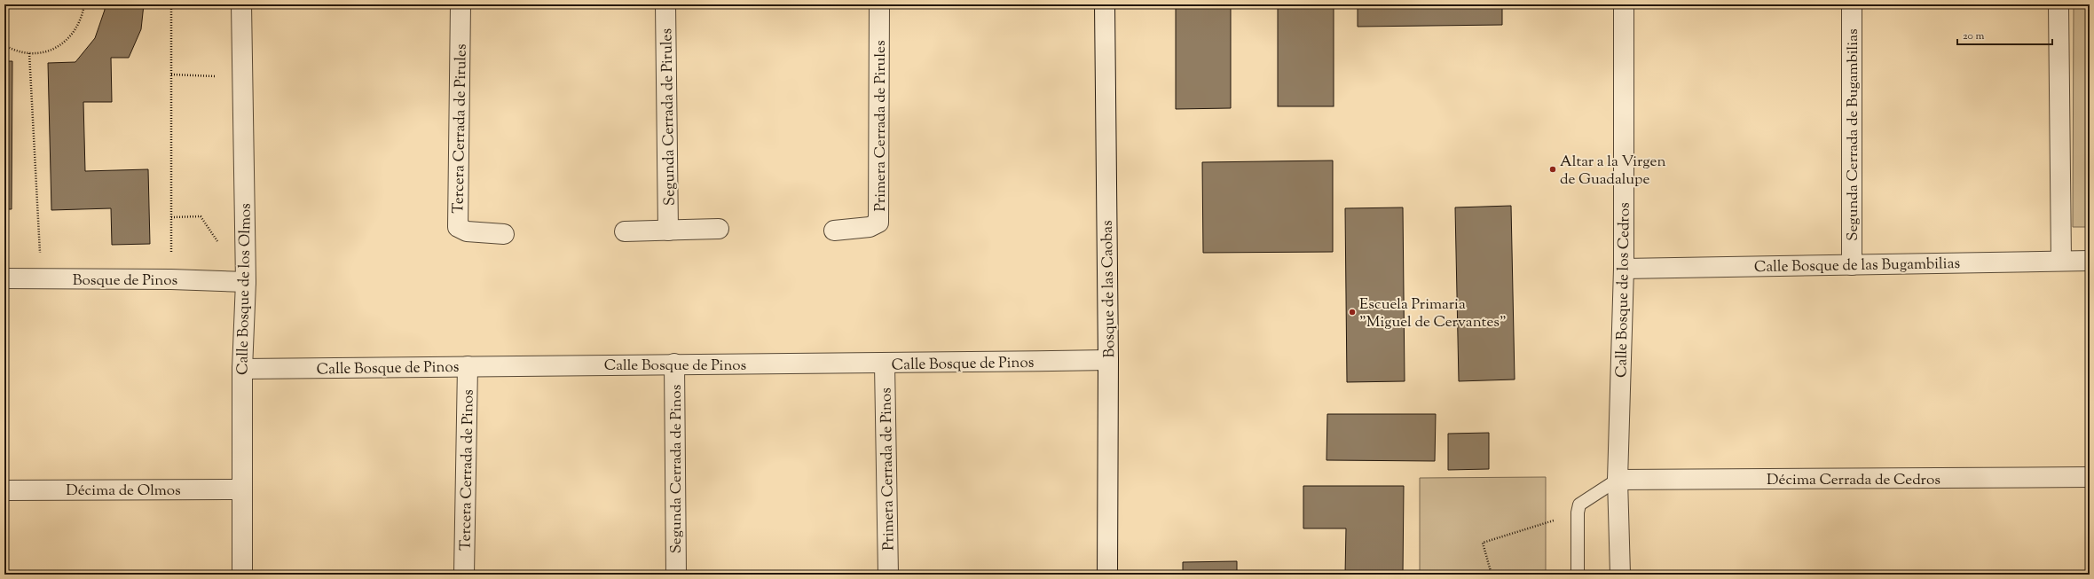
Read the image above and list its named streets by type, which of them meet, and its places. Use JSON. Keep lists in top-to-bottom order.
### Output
{
  "streets": {
    "street": [
      "Segunda Cerrada de Pirules",
      "Primera Cerrada de Pirules",
      "Tercera Cerrada de Pirules",
      "Segunda Cerrada de Bugambilias",
      "Calle Bosque de las Bugambilias",
      "Bosque de Pinos",
      "Calle Bosque de los Olmos",
      "Bosque de las Caobas",
      "Calle Bosque de los Cedros",
      "Calle Bosque de Pinos",
      "Segunda Cerrada de Pinos",
      "Primera Cerrada de Pinos",
      "Tercera Cerrada de Pinos",
      "Décima Cerrada de Cedros",
      "Décima de Olmos"
    ]
  },
  "crossings": [
    ["Segunda Cerrada de Bugambilias", "Calle Bosque de las Bugambilias"],
    ["Calle Bosque de las Bugambilias", "Calle Bosque de los Cedros"],
    ["Bosque de Pinos", "Calle Bosque de los Olmos"],
    ["Calle Bosque de los Olmos", "Calle Bosque de Pinos"],
    ["Calle Bosque de los Olmos", "Décima de Olmos"],
    ["Bosque de las Caobas", "Calle Bosque de Pinos"],
    ["Calle Bosque de los Cedros", "Décima Cerrada de Cedros"],
    ["Calle Bosque de Pinos", "Segunda Cerrada de Pinos"],
    ["Calle Bosque de Pinos", "Primera Cerrada de Pinos"],
    ["Calle Bosque de Pinos", "Tercera Cerrada de Pinos"]
  ],
  "places": ["Altar a la Virgen de Guadalupe", "Escuela Primaria \"Miguel de Cervantes\""],
  "scale_bar": "20 m"
}
